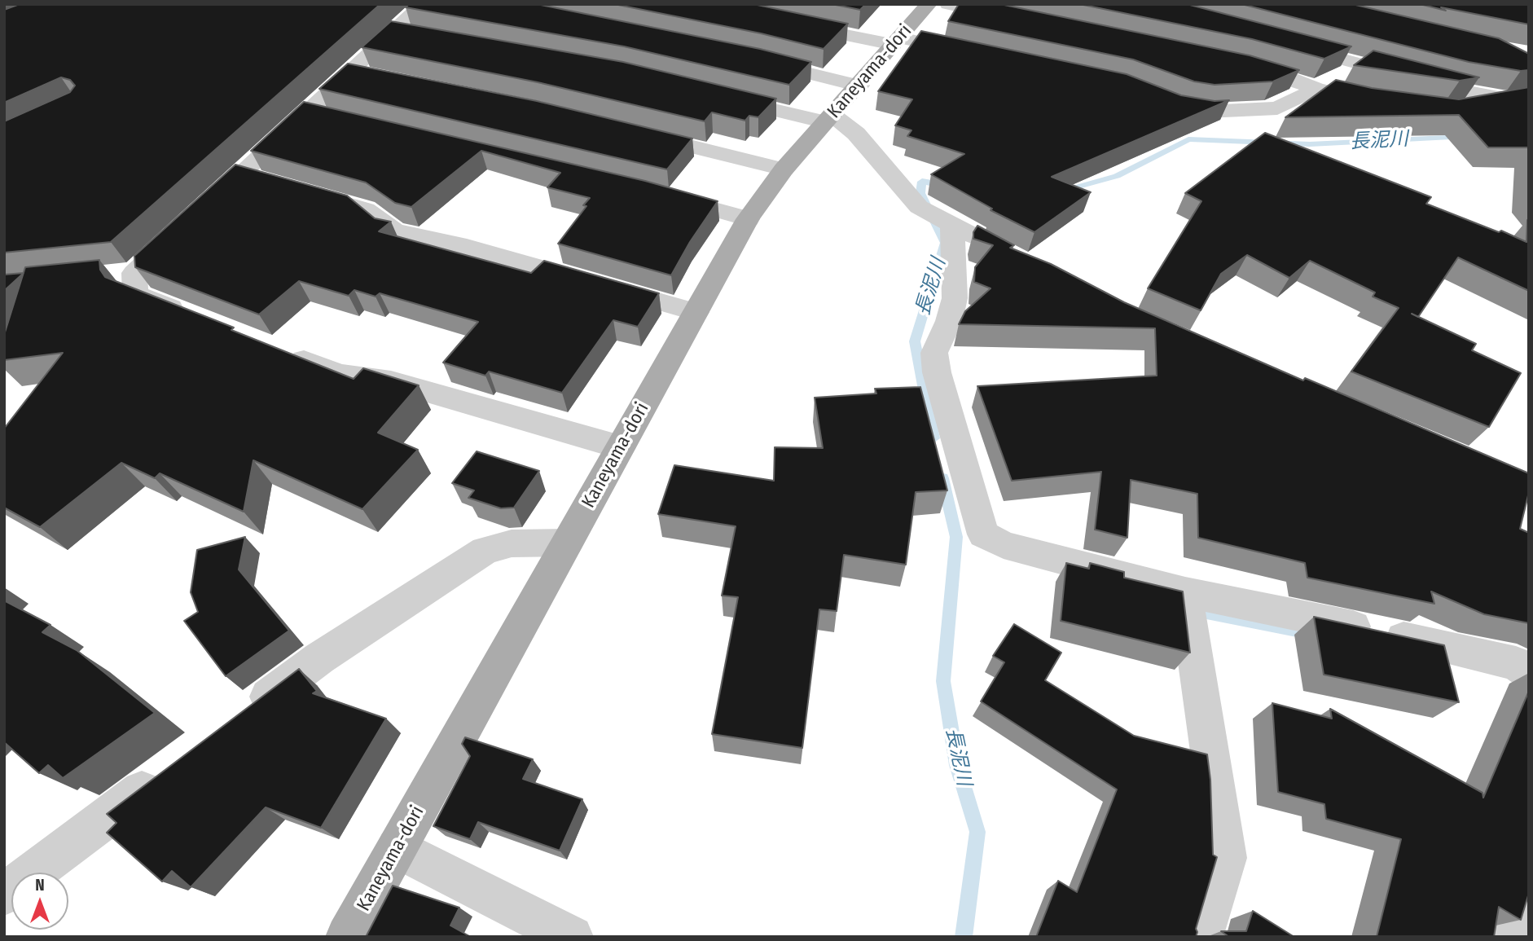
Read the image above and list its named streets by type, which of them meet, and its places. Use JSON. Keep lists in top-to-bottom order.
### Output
{
  "streets": {
    "main road": ["Kaneyama-dori"]
  },
  "water": ["長泥川"],
  "north": "top"
}
